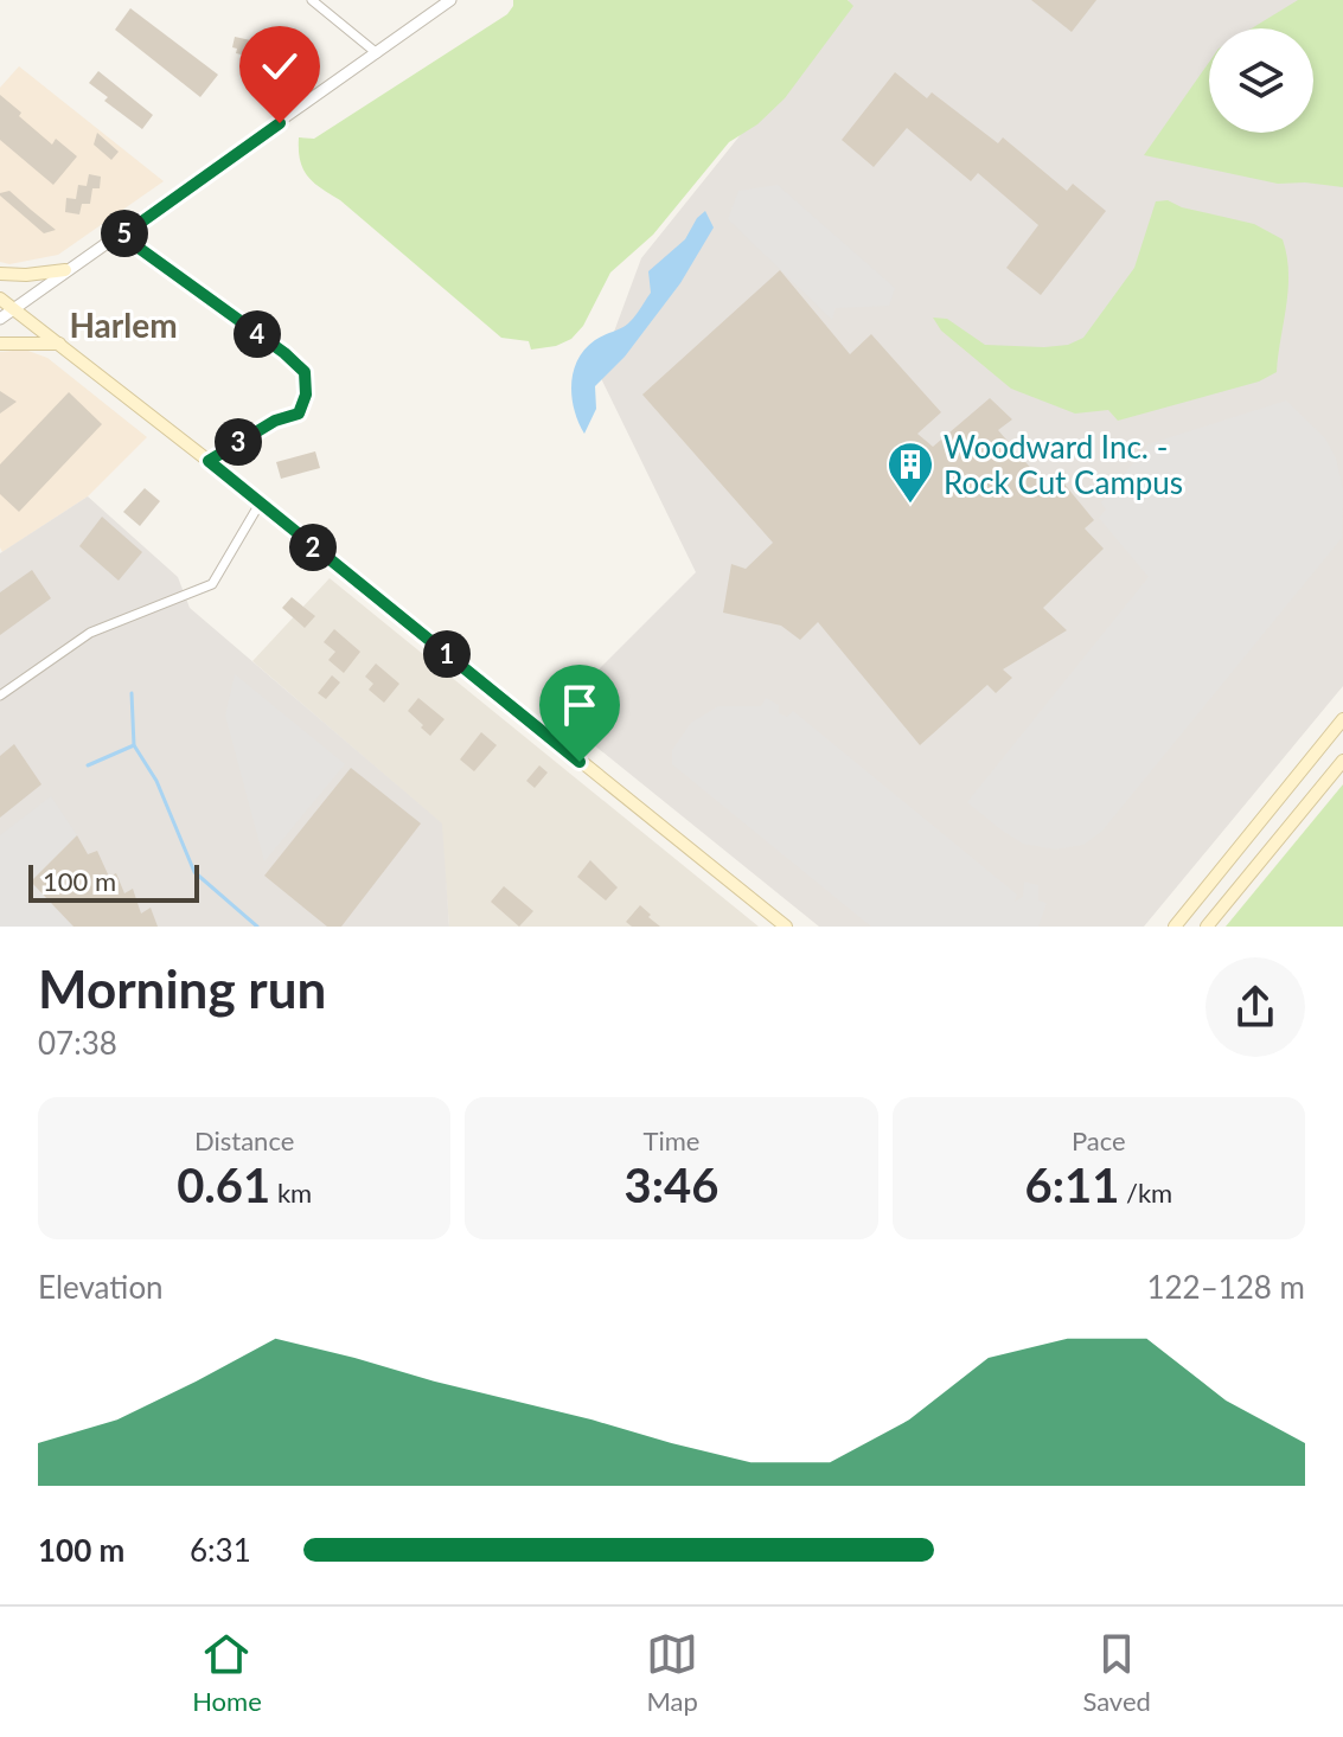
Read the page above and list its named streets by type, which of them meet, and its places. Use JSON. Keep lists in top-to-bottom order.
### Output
{
  "districts": ["Harlem"],
  "places": {
    "building": ["Woodward Inc. - Rock Cut Campus"]
  },
  "scale_bar": "100 m",
  "page": {
    "pins": [
      "5",
      "4",
      "3",
      "2",
      "1"
    ],
    "scale": "100 m",
    "heading": ["Morning run", "07:38"],
    "stats": [
      ["Distance", "0.61 km"],
      ["Time", "3:46"],
      ["Pace", "6:11 /km"]
    ],
    "chart": ["Elevation", "122–128 m"],
    "list": [
      {
        "name": "100 m",
        "note": "6:31"
      }
    ],
    "tabs": ["Home", "Map", "Saved"]
  }
}
